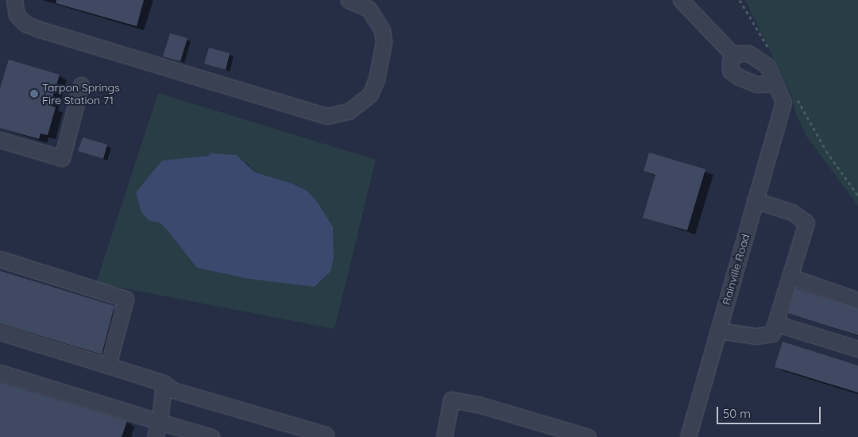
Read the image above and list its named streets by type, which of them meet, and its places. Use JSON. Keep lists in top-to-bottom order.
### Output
{
  "streets": {
    "street": ["Rainville Road"]
  },
  "places": ["Tarpon Springs Fire Station 71"],
  "scale_bar": "50 m"
}
